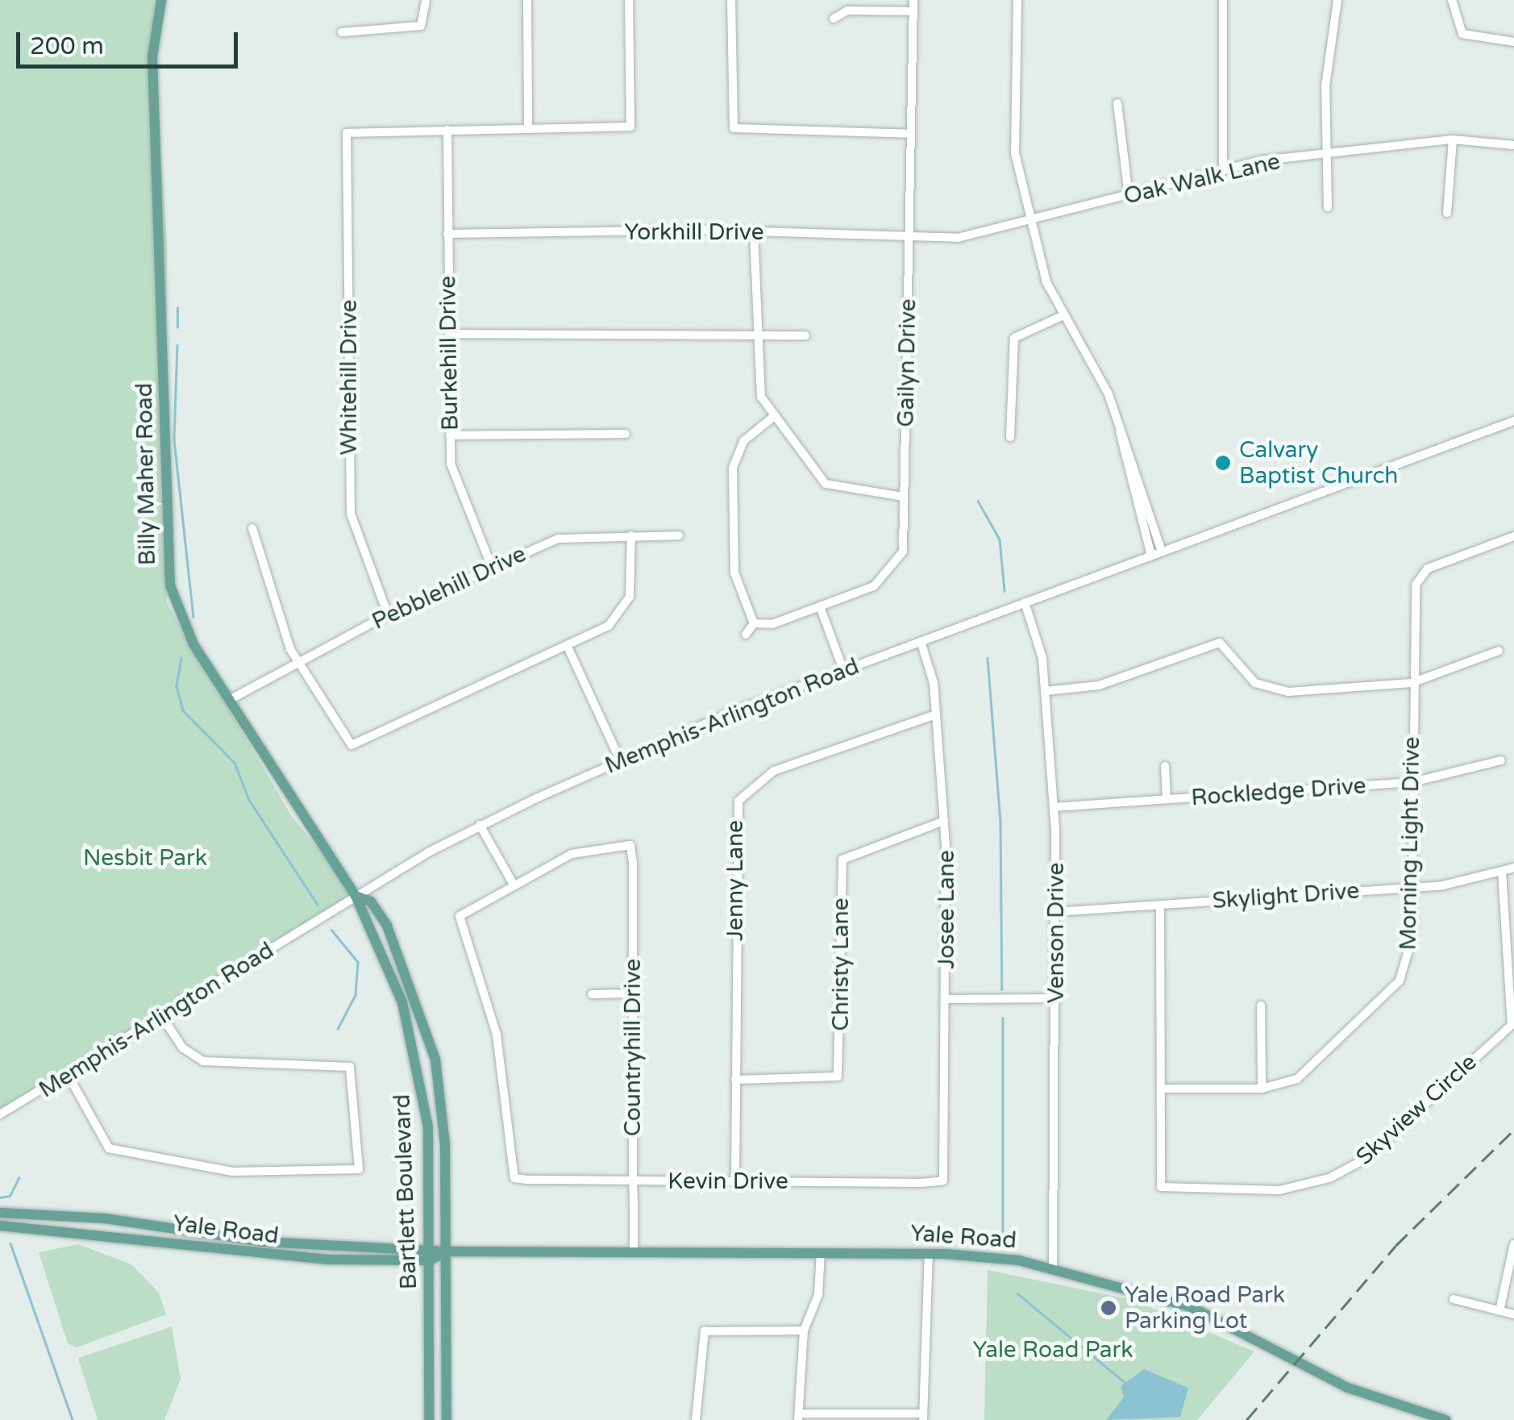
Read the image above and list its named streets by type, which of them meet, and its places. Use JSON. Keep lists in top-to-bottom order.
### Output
{
  "streets": {
    "main road": ["Billy Maher Road", "Bartlett Boulevard", "Yale Road"],
    "street": [
      "Oak Walk Lane",
      "Yorkhill Drive",
      "Burkehill Drive",
      "Gailyn Drive",
      "Whitehill Drive",
      "Pebblehill Drive",
      "Memphis-Arlington Road",
      "Rockledge Drive",
      "Morning Light Drive",
      "Jenny Lane",
      "Skylight Drive",
      "Josee Lane",
      "Venson Drive",
      "Christy Lane",
      "Countryhill Drive",
      "Skyview Circle",
      "Kevin Drive"
    ]
  },
  "crossings": [
    ["Oak Walk Lane", "Yorkhill Drive"],
    ["Yorkhill Drive", "Burkehill Drive"],
    ["Yorkhill Drive", "Gailyn Drive"],
    ["Burkehill Drive", "Whitehill Drive"],
    ["Burkehill Drive", "Pebblehill Drive"],
    ["Whitehill Drive", "Pebblehill Drive"],
    ["Billy Maher Road", "Pebblehill Drive"],
    ["Billy Maher Road", "Memphis-Arlington Road"],
    ["Billy Maher Road", "Bartlett Boulevard"],
    ["Memphis-Arlington Road", "Josee Lane"],
    ["Memphis-Arlington Road", "Venson Drive"],
    ["Memphis-Arlington Road", "Bartlett Boulevard"],
    ["Rockledge Drive", "Morning Light Drive"],
    ["Rockledge Drive", "Venson Drive"],
    ["Morning Light Drive", "Skylight Drive"],
    ["Morning Light Drive", "Skyview Circle"],
    ["Jenny Lane", "Josee Lane"],
    ["Jenny Lane", "Christy Lane"],
    ["Jenny Lane", "Kevin Drive"],
    ["Skylight Drive", "Venson Drive"],
    ["Skylight Drive", "Skyview Circle"],
    ["Josee Lane", "Christy Lane"],
    ["Josee Lane", "Kevin Drive"],
    ["Venson Drive", "Yale Road"],
    ["Countryhill Drive", "Kevin Drive"],
    ["Countryhill Drive", "Yale Road"],
    ["Bartlett Boulevard", "Yale Road"]
  ],
  "parks": ["Nesbit Park", "Yale Road Park"],
  "places": ["Calvary Baptist Church", "Yale Road Park Parking Lot"],
  "scale_bar": "200 m"
}
